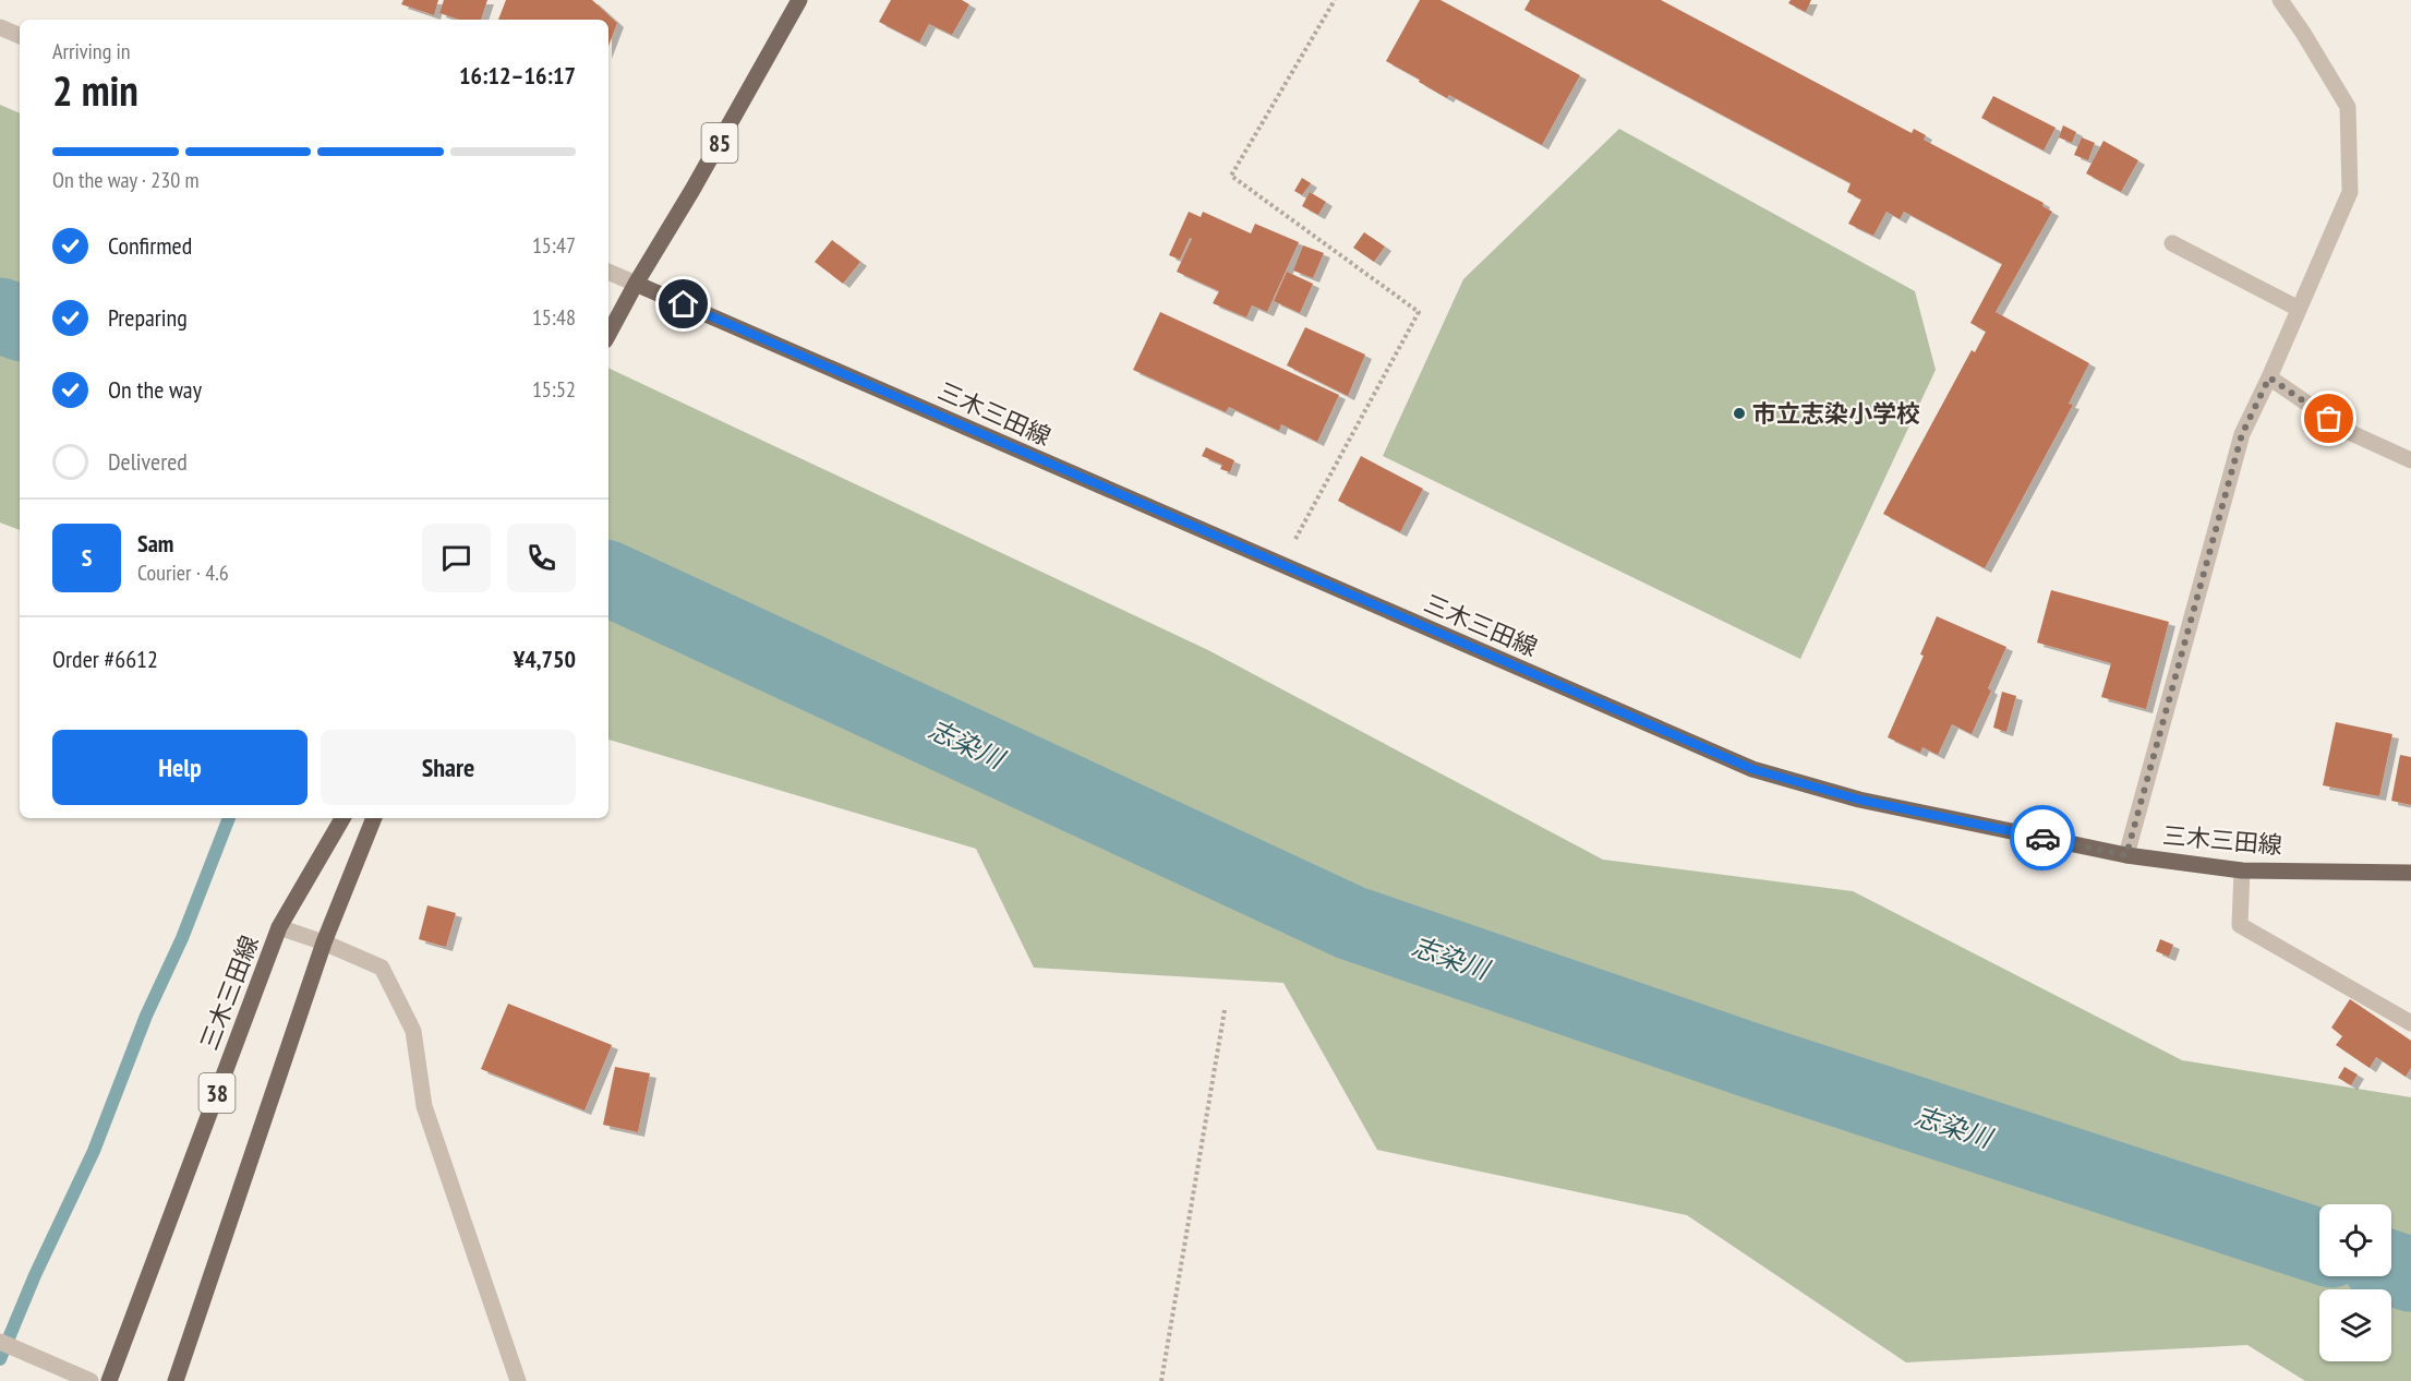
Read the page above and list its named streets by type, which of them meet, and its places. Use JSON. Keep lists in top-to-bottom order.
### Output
{
  "streets": {
    "main road": ["85", "三木三田線", "38"]
  },
  "crossings": [
    ["85", "三木三田線"]
  ],
  "water": ["志染川"],
  "places": ["市立志染小学校"],
  "page": {
    "heading": ["2 min", "Arriving in", "16:12–16:17"],
    "panel": [
      "Sam",
      "Courier · 4.6",
      "Order #6612",
      "¥4,750"
    ],
    "bar": "On the way · 230 m",
    "list": [
      ["Confirmed", "15:47"],
      ["Preparing", "15:48"],
      ["On the way", "15:52"],
      "Delivered"
    ],
    "round": "S",
    "buttons": ["Help", "Share"]
  }
}
